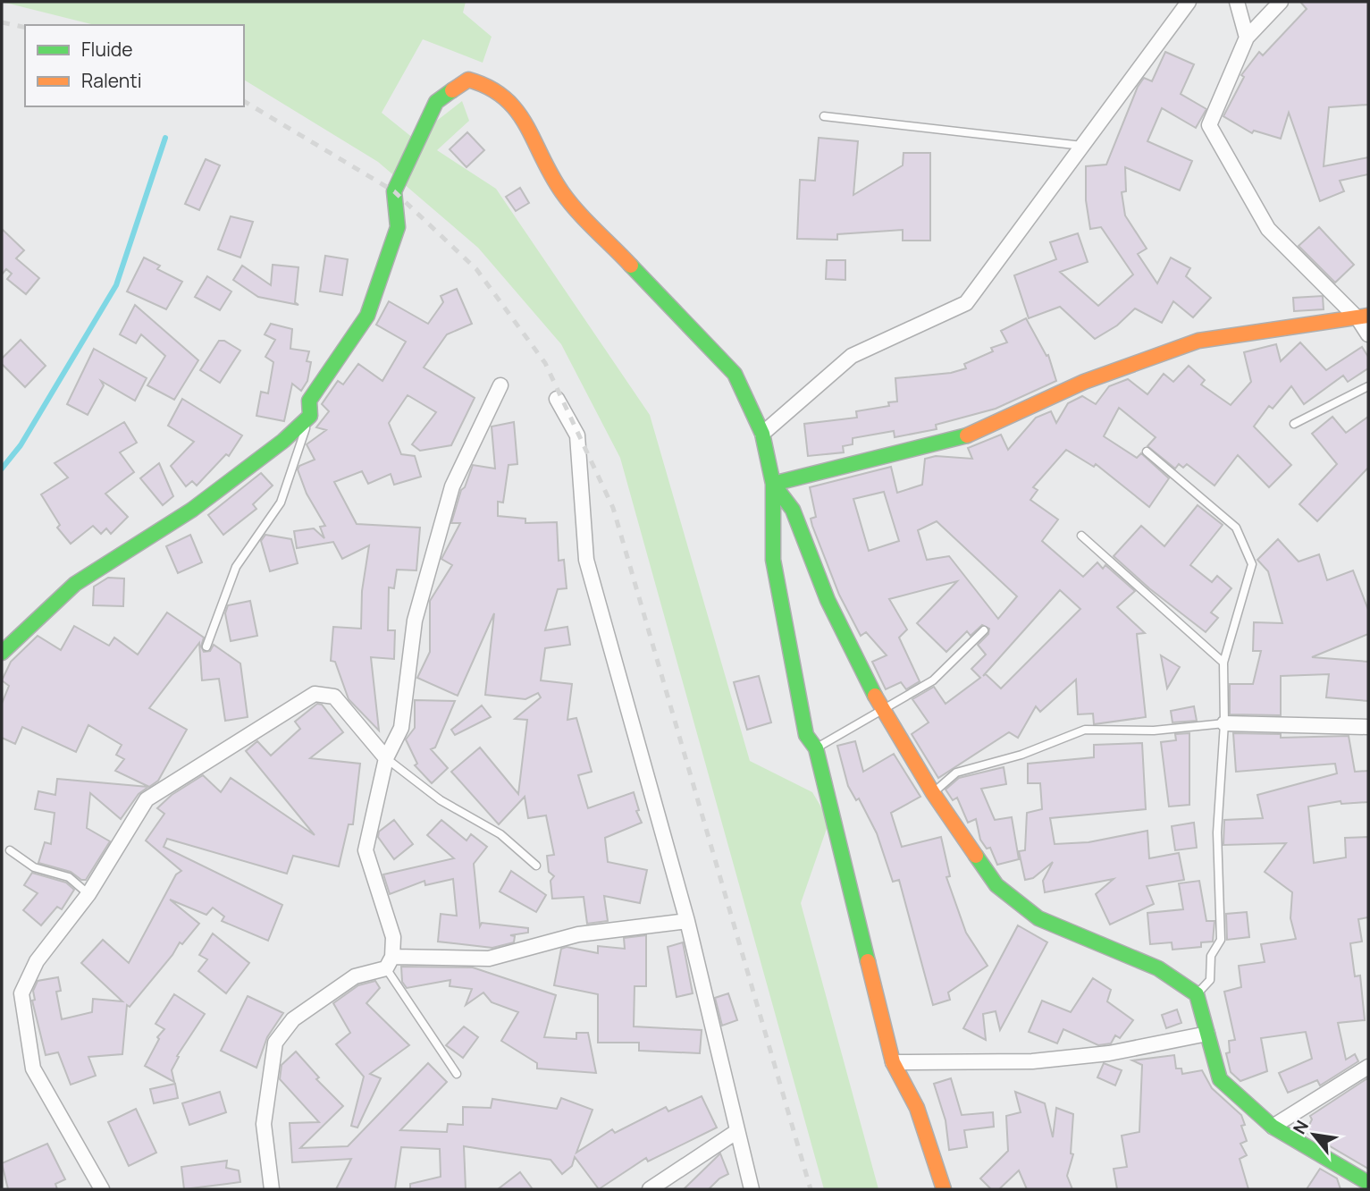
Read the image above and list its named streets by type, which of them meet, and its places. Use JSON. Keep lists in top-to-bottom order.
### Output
{
  "legend": ["Fluide", "Ralenti"],
  "north": "top left"
}
